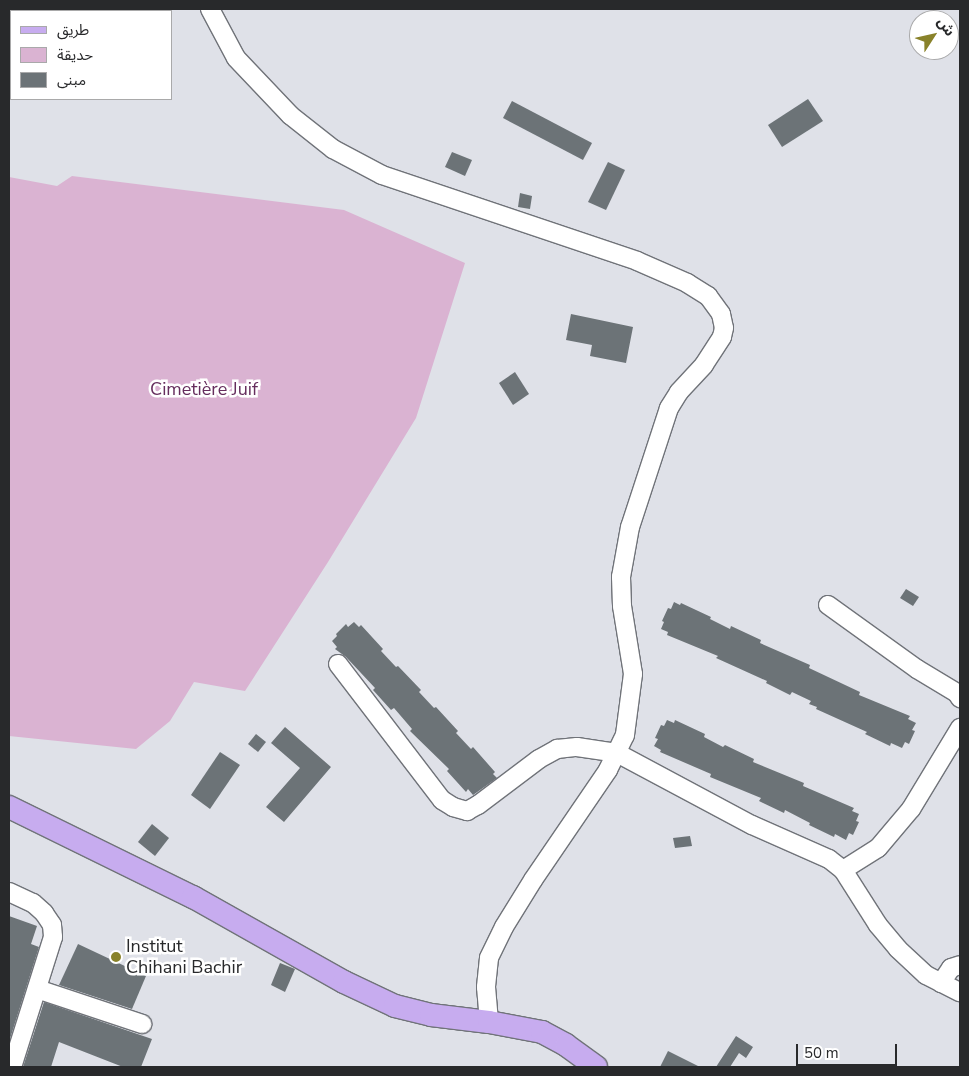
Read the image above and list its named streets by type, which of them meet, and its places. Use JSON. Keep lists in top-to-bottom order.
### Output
{
  "parks": ["Cimetière Juif"],
  "places": ["Institut Chihani Bachir"],
  "legend": ["طريق", "حديقة", "مبنى"],
  "scale_bar": "50 m",
  "north": "top right"
}
